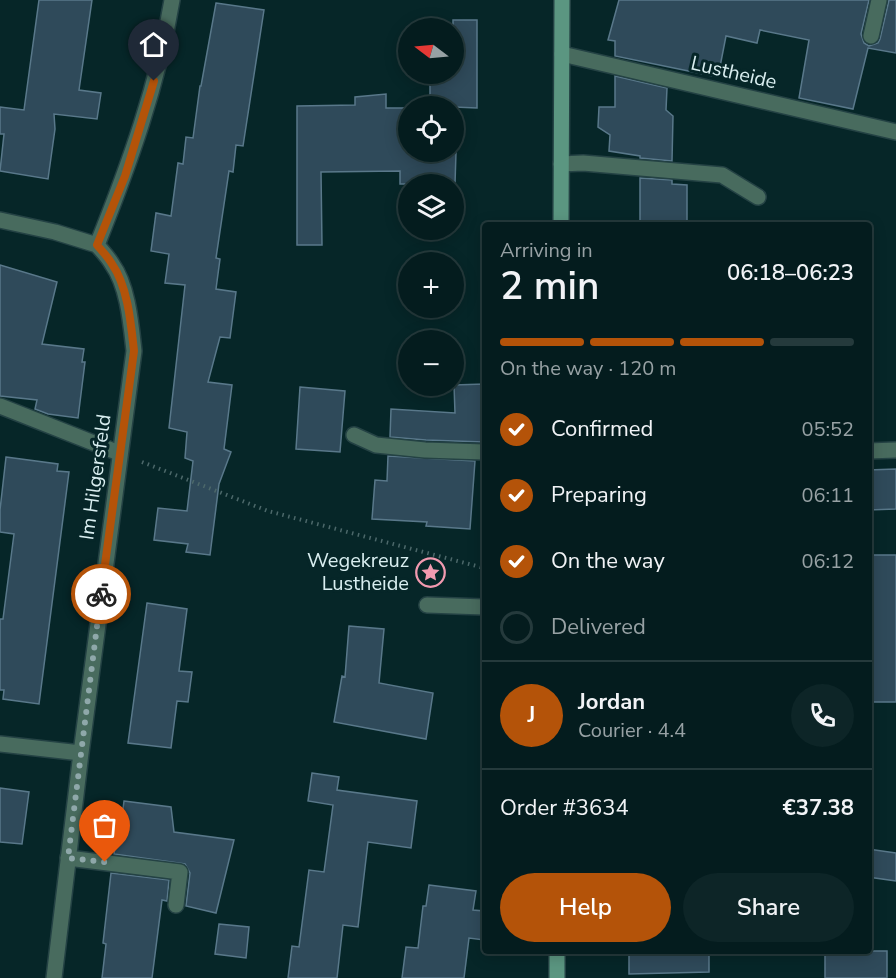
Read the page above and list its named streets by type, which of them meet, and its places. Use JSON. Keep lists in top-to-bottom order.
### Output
{
  "streets": {
    "street": ["Lustheide", "Im Hilgersfeld"]
  },
  "places": {
    "place": ["Wegekreuz Lustheide"]
  },
  "north": "left",
  "page": {
    "map_buttons": ["+", "−"],
    "heading": ["2 min", "Arriving in", "06:18–06:23"],
    "panel": [
      "Jordan",
      "Courier · 4.4",
      "Order #3634",
      "€37.38"
    ],
    "bar": "On the way · 120 m",
    "list": [
      ["Confirmed", "05:52"],
      ["Preparing", "06:11"],
      ["On the way", "06:12"],
      "Delivered"
    ],
    "round": "J",
    "buttons": ["Help", "Share"]
  }
}
